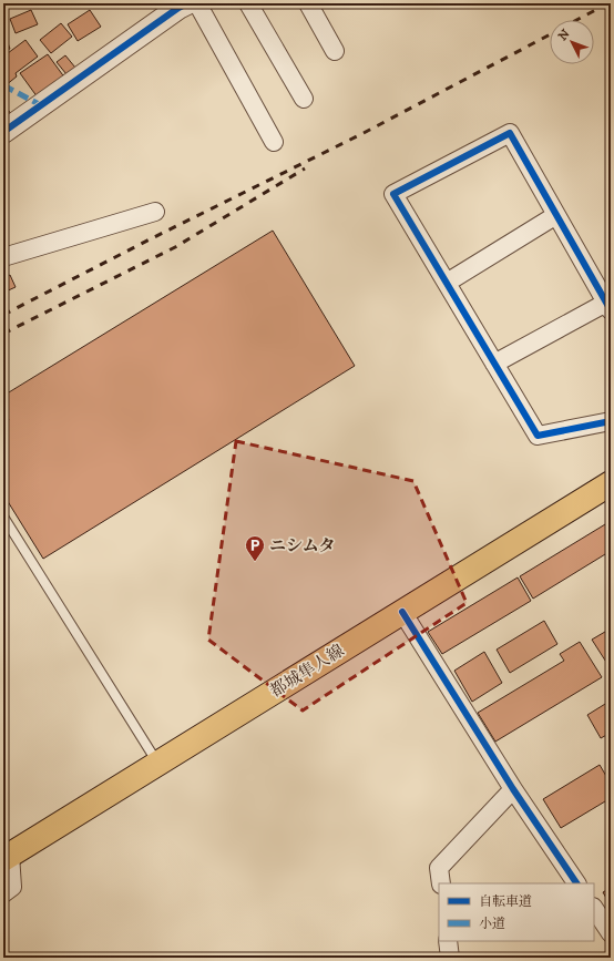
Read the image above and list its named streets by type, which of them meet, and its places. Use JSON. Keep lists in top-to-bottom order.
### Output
{
  "streets": {
    "main road": ["都城隼人線"]
  },
  "places": {
    "parking": ["ニシムタ"]
  },
  "legend": ["自転車道", "小道"],
  "north": "top left"
}
